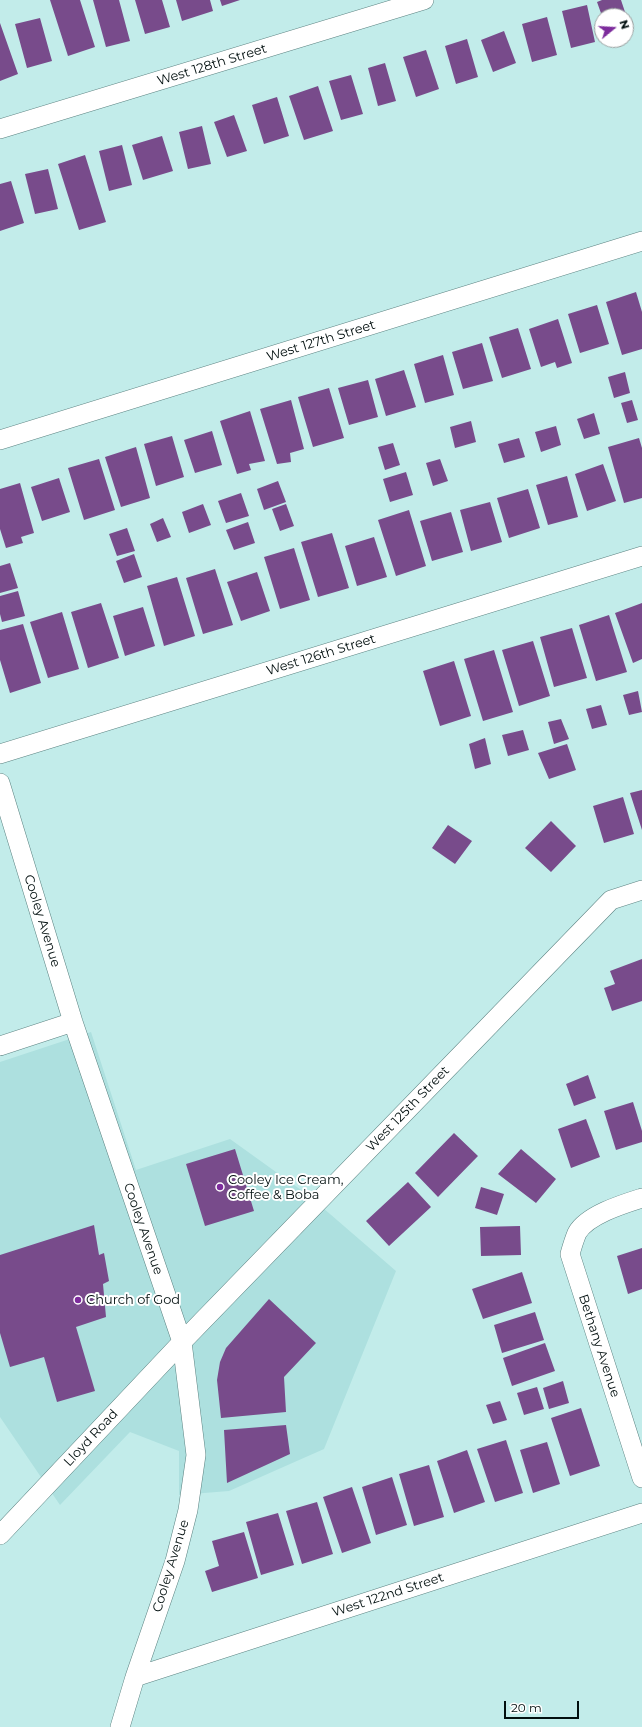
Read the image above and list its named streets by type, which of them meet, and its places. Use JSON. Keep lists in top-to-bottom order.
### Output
{
  "streets": {
    "street": [
      "West 128th Street",
      "West 127th Street",
      "West 126th Street",
      "Cooley Avenue",
      "West 125th Street",
      "Bethany Avenue",
      "Lloyd Road",
      "West 122nd Street"
    ]
  },
  "crossings": [
    ["Cooley Avenue", "West 125th Street"],
    ["Cooley Avenue", "Lloyd Road"],
    ["Cooley Avenue", "West 122nd Street"],
    ["West 125th Street", "Lloyd Road"]
  ],
  "places": ["Cooley Ice Cream, Coffee & Boba", "Church of God"],
  "scale_bar": "20 m",
  "north": "right"
}
